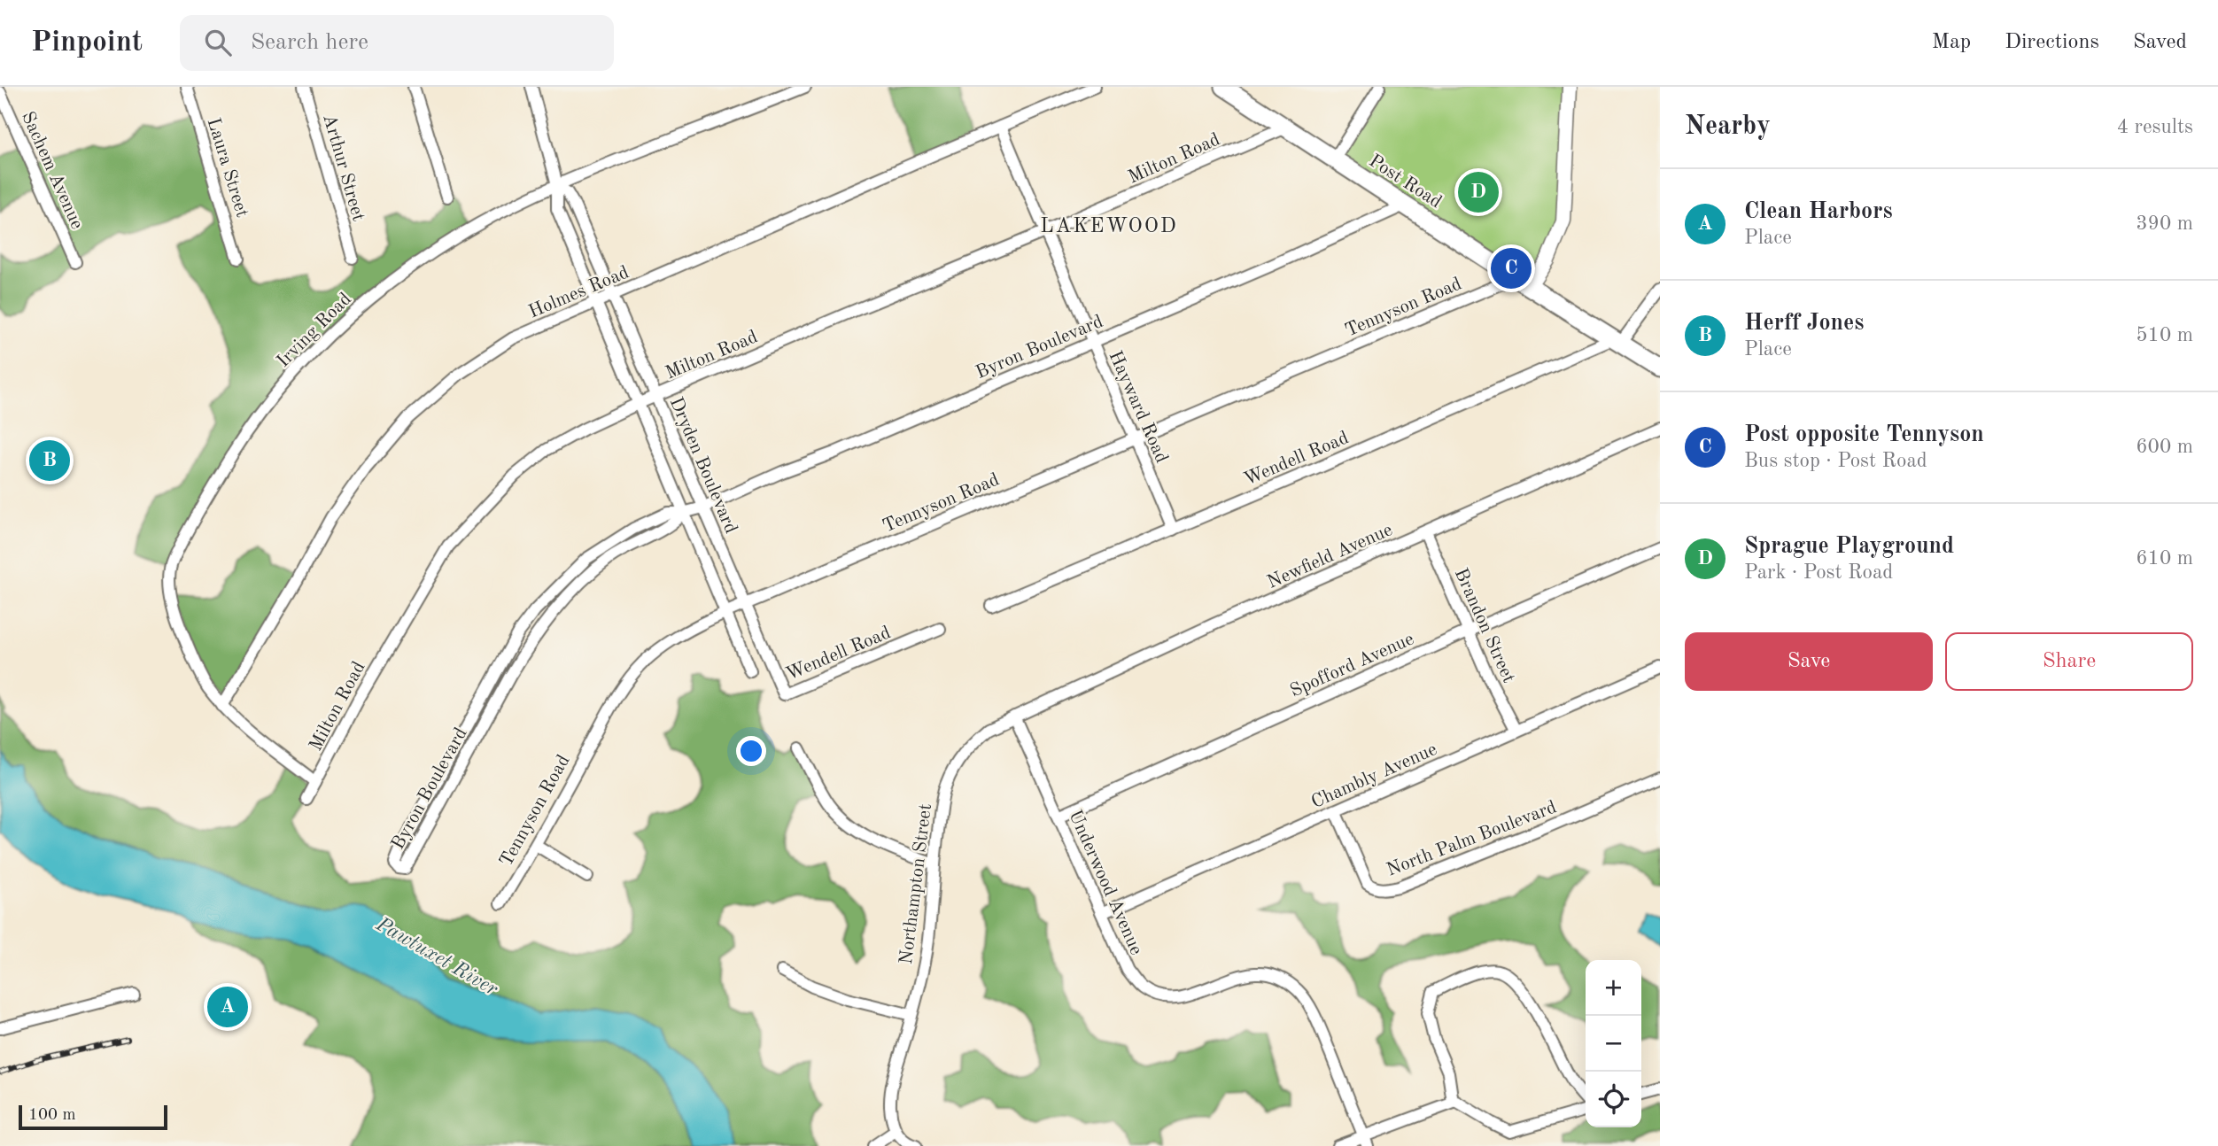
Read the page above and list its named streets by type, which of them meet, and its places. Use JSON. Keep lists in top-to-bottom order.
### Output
{
  "streets": {
    "main road": ["Post Road"],
    "street": [
      "Milton Road",
      "Laura Street",
      "Arthur Street",
      "Sachem Avenue",
      "Holmes Road",
      "Tennyson Road",
      "Irving Road",
      "Byron Boulevard",
      "Hayward Road",
      "Wendell Road",
      "Dryden Boulevard",
      "Newfield Avenue",
      "Brandon Street",
      "Spofford Avenue",
      "Chambly Avenue",
      "North Palm Boulevard",
      "Underwood Avenue",
      "Northampton Street"
    ]
  },
  "crossings": [
    ["Milton Road", "Post Road"],
    ["Milton Road", "Irving Road"],
    ["Milton Road", "Hayward Road"],
    ["Milton Road", "Dryden Boulevard"],
    ["Post Road", "Tennyson Road"],
    ["Post Road", "Byron Boulevard"],
    ["Post Road", "Wendell Road"],
    ["Holmes Road", "Irving Road"],
    ["Holmes Road", "Hayward Road"],
    ["Holmes Road", "Dryden Boulevard"],
    ["Tennyson Road", "Hayward Road"],
    ["Tennyson Road", "Dryden Boulevard"],
    ["Irving Road", "Dryden Boulevard"],
    ["Byron Boulevard", "Hayward Road"],
    ["Byron Boulevard", "Dryden Boulevard"],
    ["Hayward Road", "Wendell Road"],
    ["Wendell Road", "Dryden Boulevard"],
    ["Newfield Avenue", "Brandon Street"],
    ["Newfield Avenue", "Underwood Avenue"],
    ["Newfield Avenue", "Northampton Street"],
    ["Brandon Street", "Spofford Avenue"],
    ["Brandon Street", "Chambly Avenue"],
    ["Spofford Avenue", "Underwood Avenue"],
    ["Chambly Avenue", "North Palm Boulevard"],
    ["Chambly Avenue", "Underwood Avenue"],
    ["Underwood Avenue", "Northampton Street"]
  ],
  "districts": ["LAKEWOOD"],
  "water": ["Pawtuxet River"],
  "scale_bar": "100 m",
  "page": {
    "header": "Pinpoint",
    "search": "Search here",
    "nav": ["Map", "Directions", "Saved"],
    "heading": ["Nearby", "4 results"],
    "list": [
      {
        "mark": "A",
        "name": "Clean Harbors",
        "note": "Place",
        "value": "390 m"
      },
      {
        "mark": "B",
        "name": "Herff Jones",
        "note": "Place",
        "value": "510 m"
      },
      {
        "mark": "C",
        "name": "Post opposite Tennyson",
        "note": "Bus stop · Post Road",
        "value": "600 m"
      },
      {
        "mark": "D",
        "name": "Sprague Playground",
        "note": "Park · Post Road",
        "value": "610 m"
      }
    ],
    "pins": [
      "D",
      "C",
      "B",
      "A"
    ],
    "buttons": ["Save", "Share"],
    "map_buttons": ["+", "−"],
    "scale": "100 m"
  }
}
